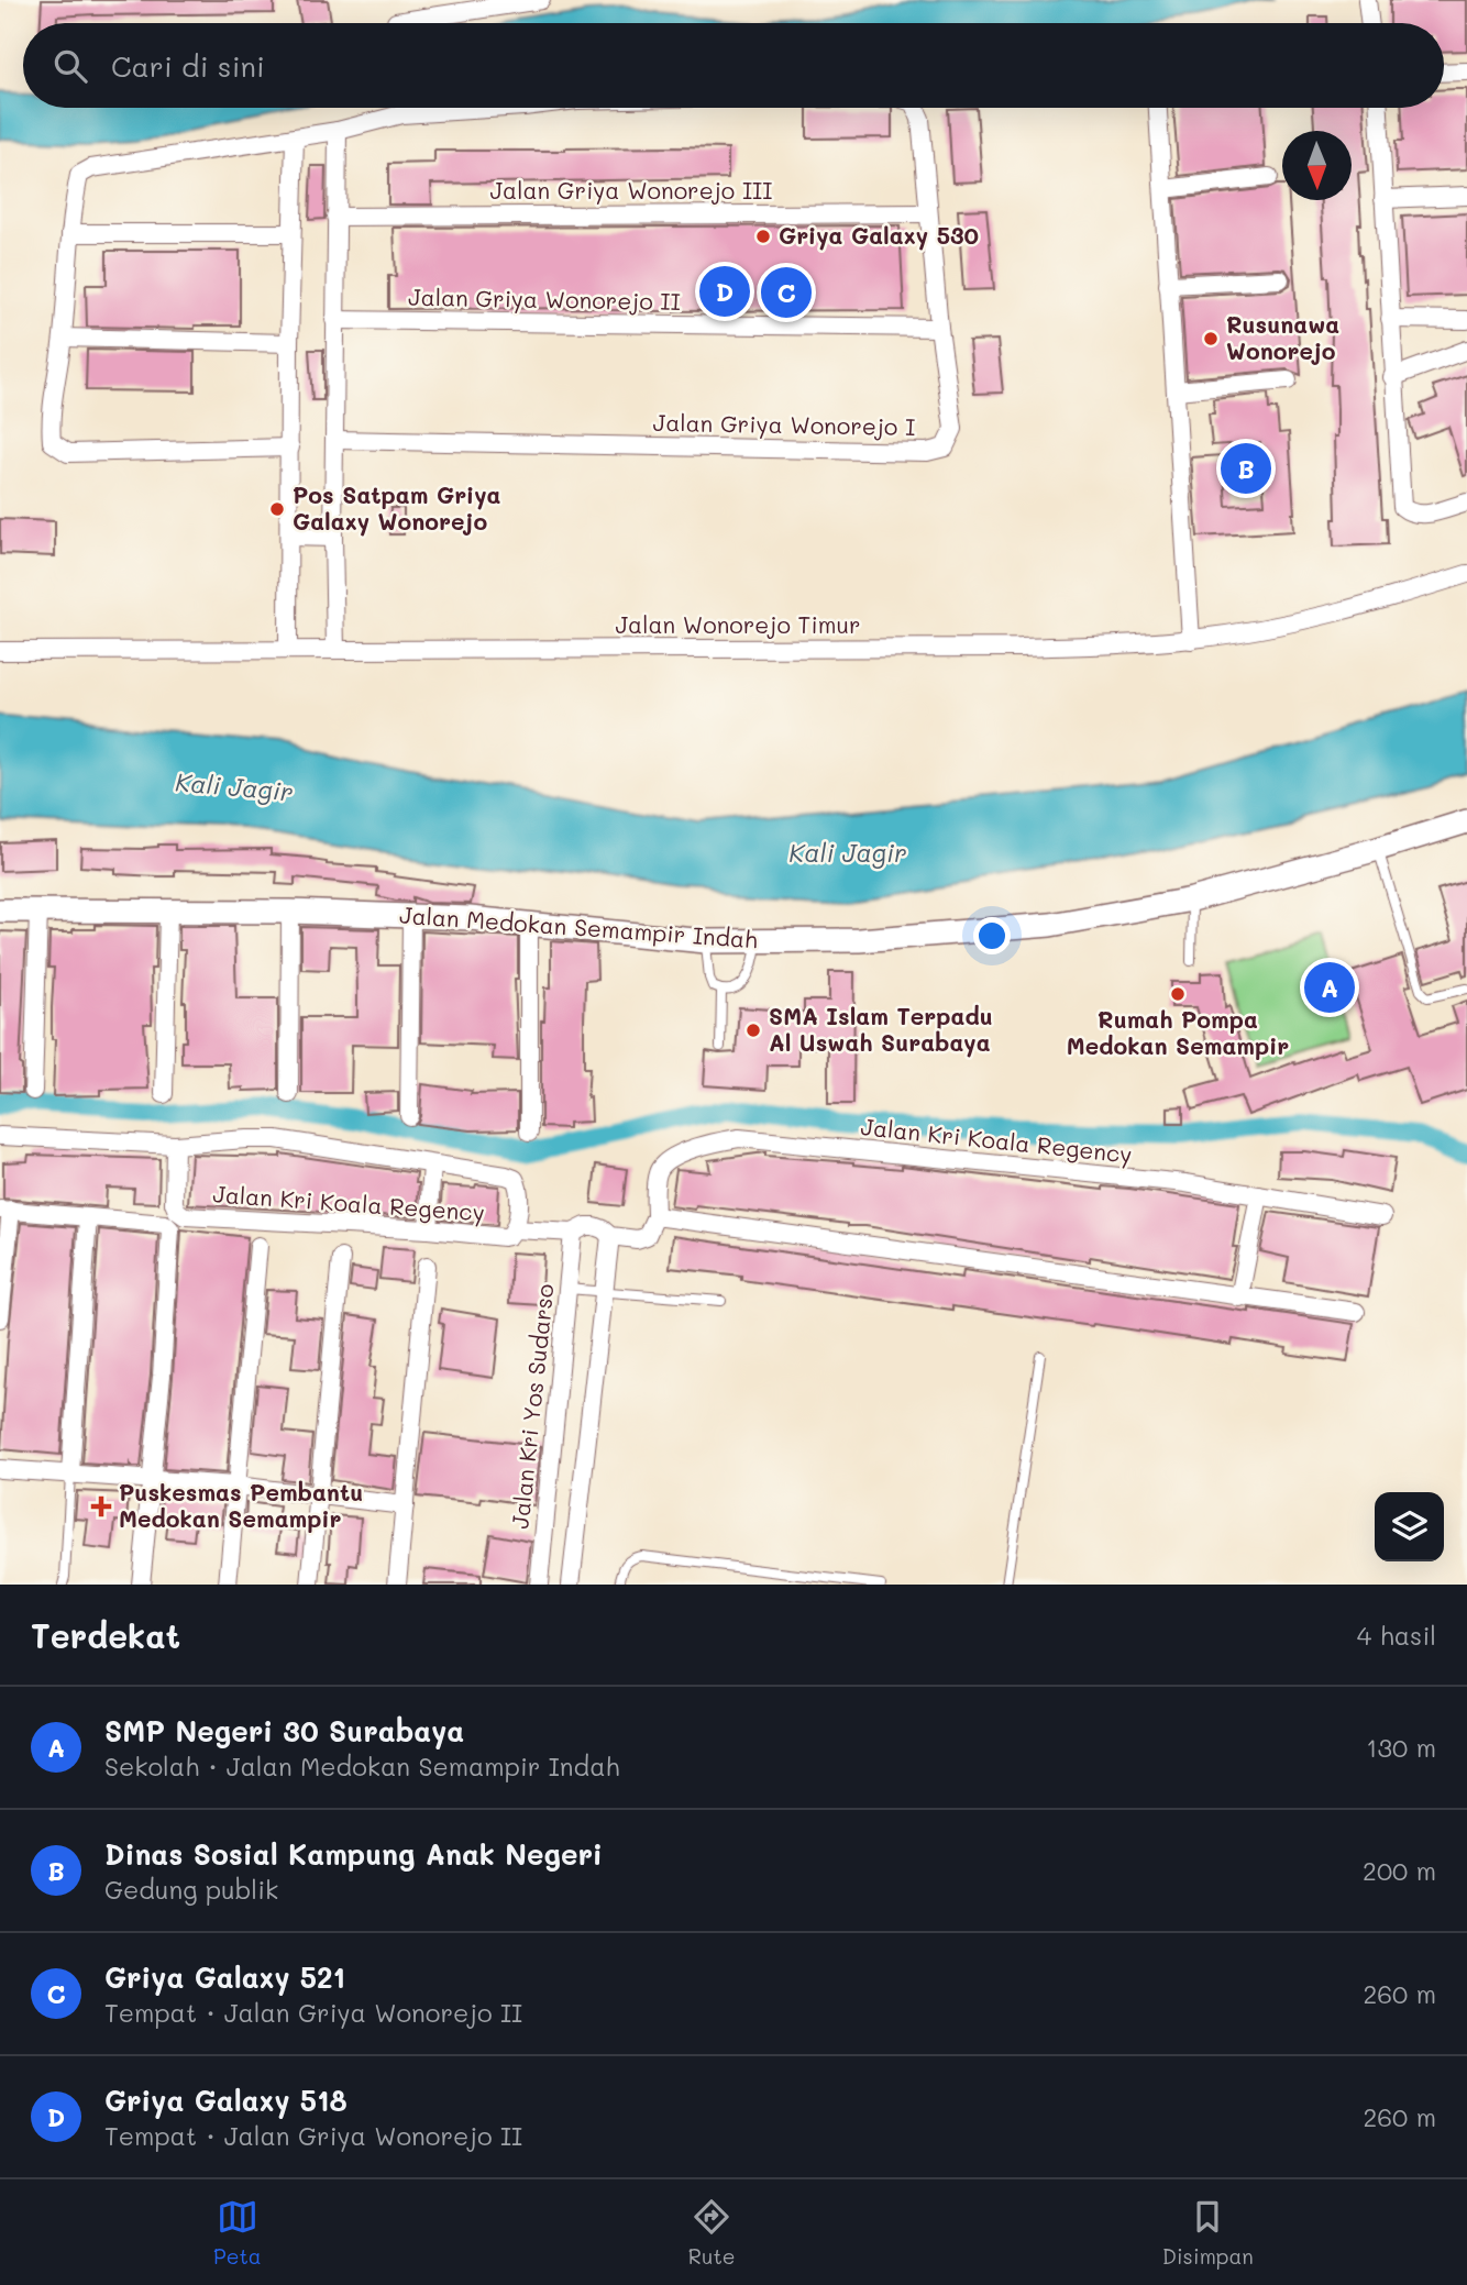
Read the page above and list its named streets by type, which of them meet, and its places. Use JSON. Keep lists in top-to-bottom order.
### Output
{
  "streets": {
    "street": [
      "Jalan Griya Wonorejo III",
      "Jalan Griya Wonorejo II",
      "Jalan Griya Wonorejo I",
      "Jalan Wonorejo Timur",
      "Jalan Medokan Semampir Indah",
      "Jalan Kri Koala Regency",
      "Jalan Kri Yos Sudarso"
    ]
  },
  "crossings": [
    ["Jalan Griya Wonorejo III", "Jalan Griya Wonorejo I"],
    ["Jalan Griya Wonorejo II", "Jalan Griya Wonorejo I"],
    ["Jalan Kri Koala Regency", "Jalan Kri Yos Sudarso"]
  ],
  "water": ["Kali Jagir"],
  "places": {
    "other": [
      "Griya Galaxy 530",
      "Rusunawa Wonorejo",
      "Pos Satpam Griya Galaxy Wonorejo",
      "Rumah Pompa Medokan Semampir",
      "SMA Islam Terpadu Al Uswah Surabaya"
    ],
    "health": ["Puskesmas Pembantu Medokan Semampir"]
  },
  "north": "bottom",
  "page": {
    "search": "Cari di sini",
    "pins": [
      "D",
      "C",
      "B",
      "A"
    ],
    "heading": ["Terdekat", "4 hasil"],
    "list": [
      {
        "mark": "A",
        "name": "SMP Negeri 30 Surabaya",
        "note": "Sekolah · Jalan Medokan Semampir Indah",
        "value": "130 m"
      },
      {
        "mark": "B",
        "name": "Dinas Sosial Kampung Anak Negeri",
        "note": "Gedung publik",
        "value": "200 m"
      },
      {
        "mark": "C",
        "name": "Griya Galaxy 521",
        "note": "Tempat · Jalan Griya Wonorejo II",
        "value": "260 m"
      },
      {
        "mark": "D",
        "name": "Griya Galaxy 518",
        "note": "Tempat · Jalan Griya Wonorejo II",
        "value": "260 m"
      }
    ],
    "nav": ["Peta", "Rute", "Disimpan"]
  }
}
